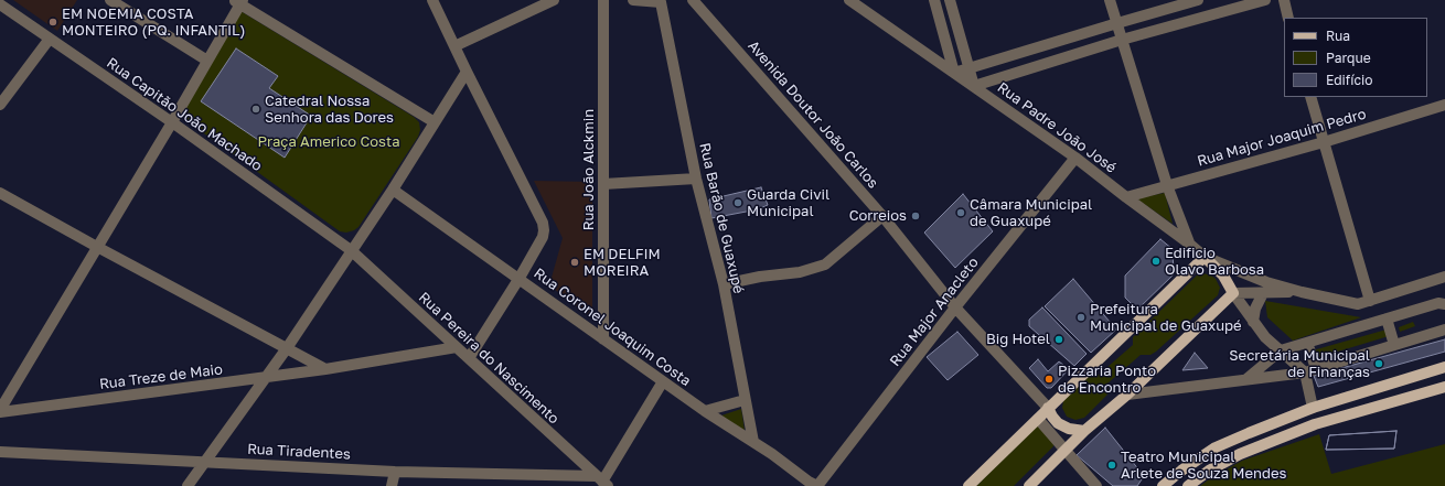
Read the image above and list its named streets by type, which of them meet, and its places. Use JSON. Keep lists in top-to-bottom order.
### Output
{
  "streets": {
    "main road": ["Rua Padre João José"],
    "street": [
      "Rua Capitão João Machado",
      "Avenida Doutor João Carlos",
      "Rua Major Joaquim Pedro",
      "Rua João Alckmin",
      "Rua Barão de Guaxupé",
      "Rua Major Anacleto",
      "Rua Coronel Joaquim Costa",
      "Rua Pereira do Nascimento",
      "Rua Treze de Maio",
      "Rua Tiradentes"
    ]
  },
  "crossings": [
    ["Rua Capitão João Machado", "Rua Pereira do Nascimento"],
    ["Avenida Doutor João Carlos", "Rua Major Anacleto"],
    ["Rua Padre João José", "Rua Major Joaquim Pedro"],
    ["Rua Padre João José", "Rua Major Anacleto"],
    ["Rua João Alckmin", "Rua Coronel Joaquim Costa"],
    ["Rua Barão de Guaxupé", "Rua Coronel Joaquim Costa"],
    ["Rua Major Anacleto", "Rua Coronel Joaquim Costa"],
    ["Rua Pereira do Nascimento", "Rua Treze de Maio"],
    ["Rua Pereira do Nascimento", "Rua Tiradentes"]
  ],
  "parks": ["Praça Americo Costa"],
  "places": [
    "EM NOEMIA COSTA MONTEIRO (PQ. INFANTIL)",
    "Catedral Nossa Senhora das Dores",
    "Guarda Civil Municipal",
    "Câmara Municipal de Guaxupé",
    "Correios",
    "Edificio Olavo Barbosa",
    "EM DELFIM MOREIRA",
    "Prefeitura Municipal de Guaxupé",
    "Big Hotel",
    "Secretária Municipal de Finanças",
    "Pizzaria Ponto de Encontro",
    "Teatro Municipal Arlete de Souza Mendes"
  ],
  "legend": ["Rua", "Parque", "Edifício"]
}
